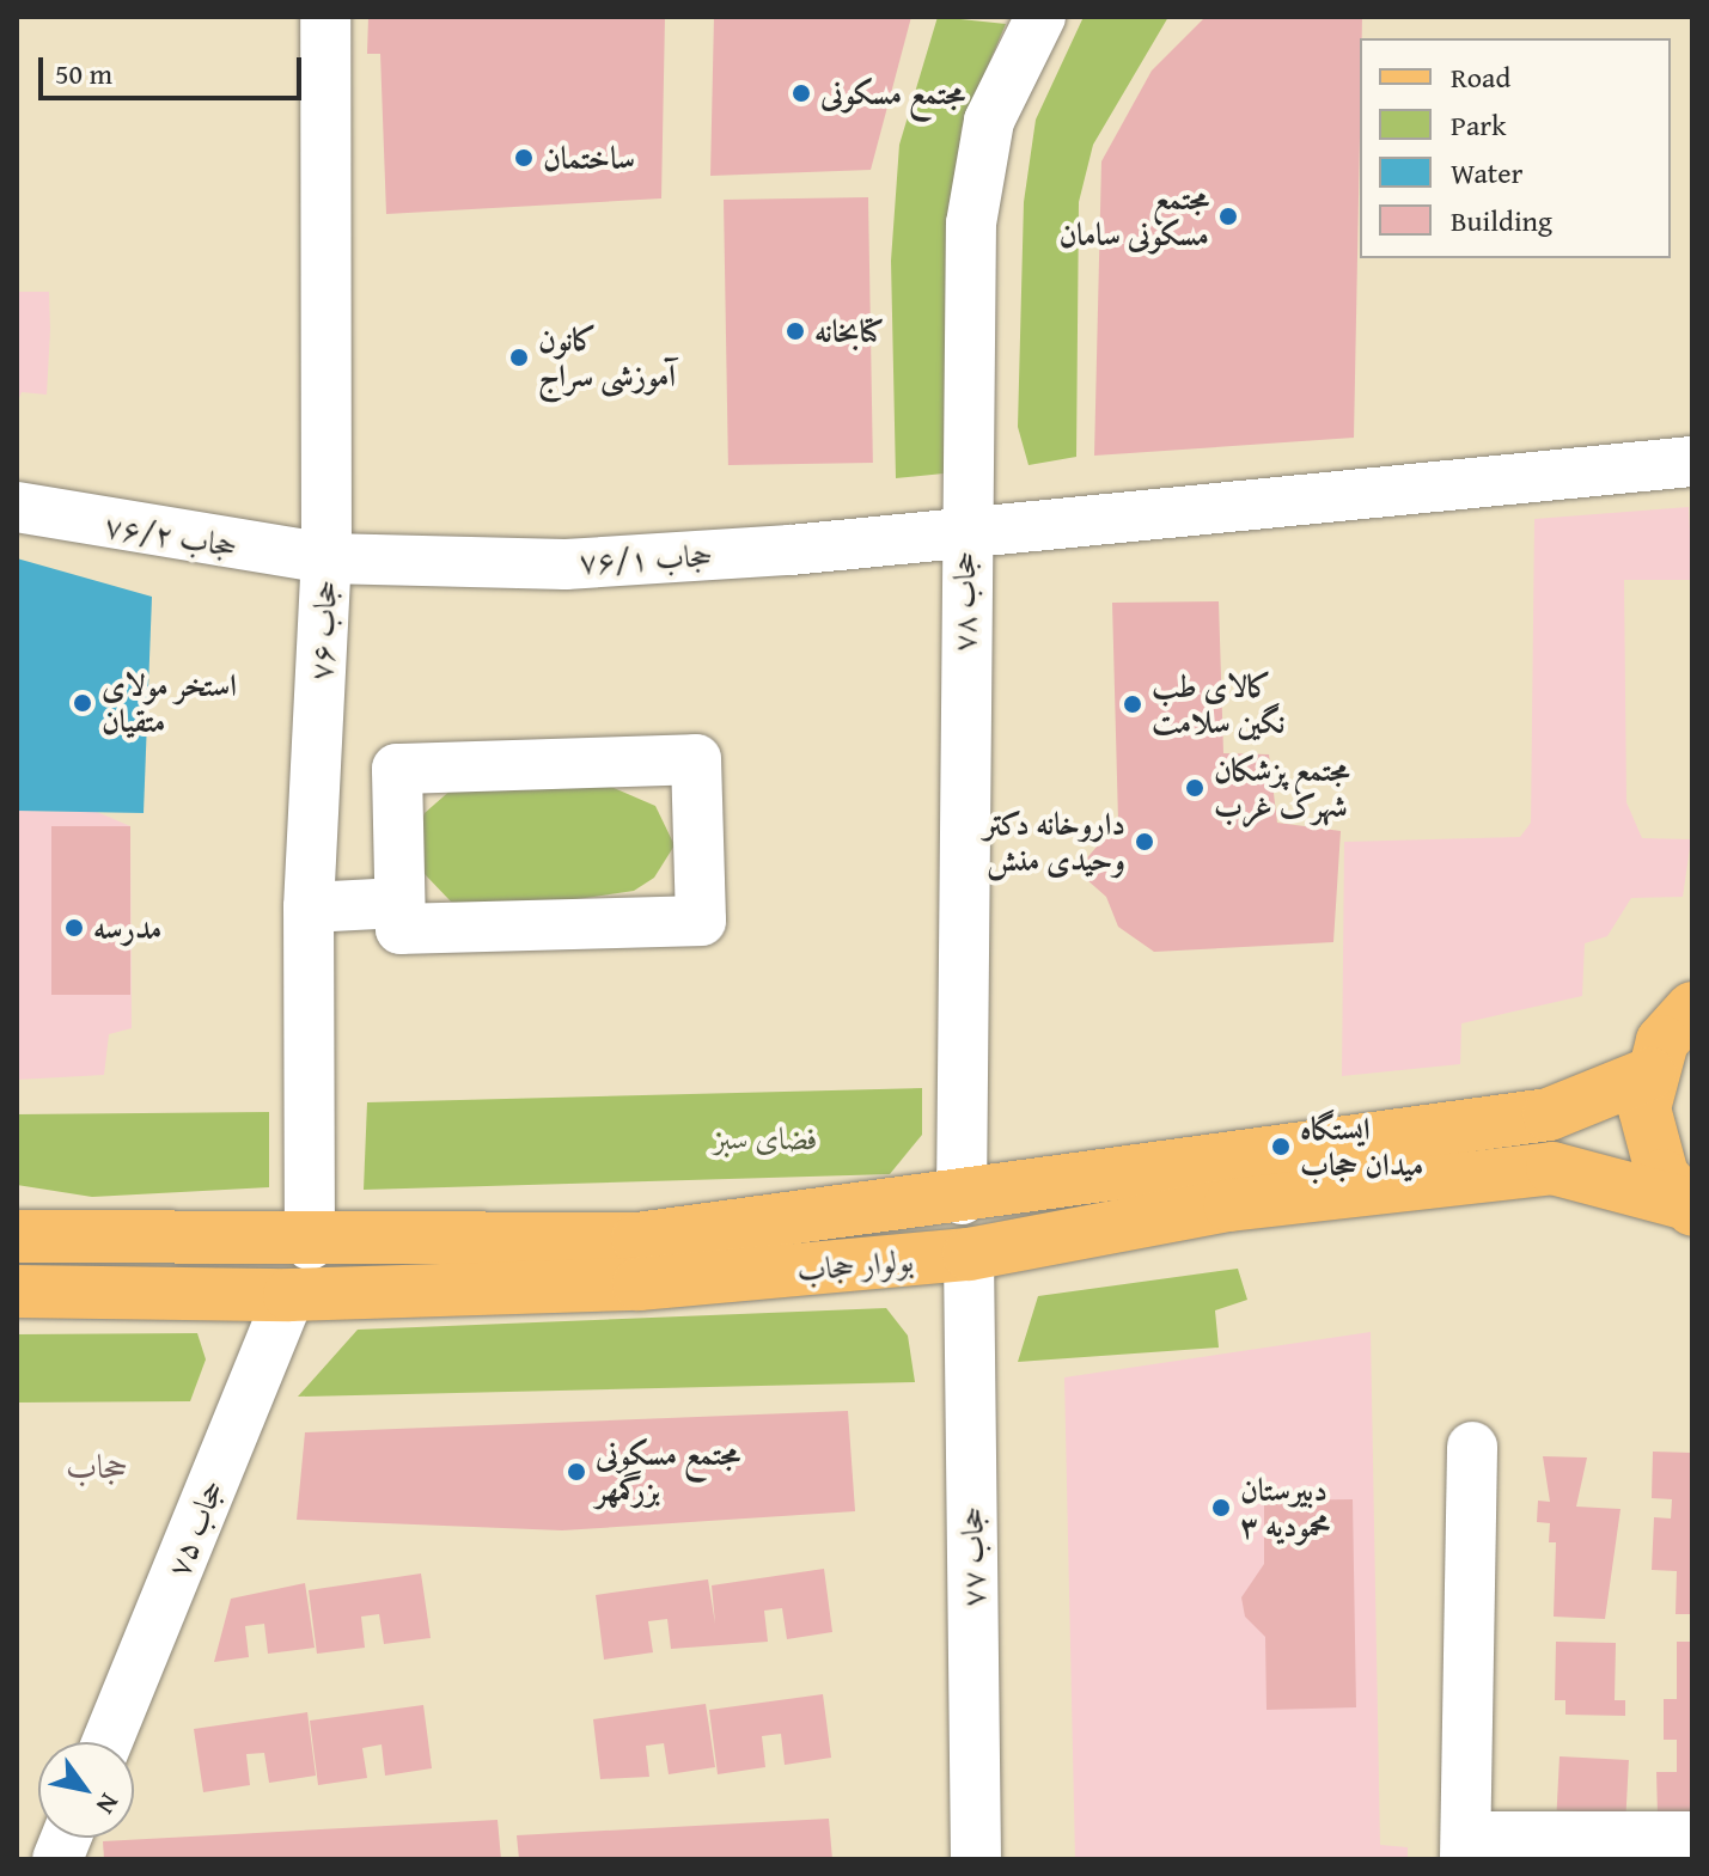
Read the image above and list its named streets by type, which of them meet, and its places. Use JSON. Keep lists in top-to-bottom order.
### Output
{
  "streets": {
    "main road": ["بولوار حجاب"],
    "street": [
      "حجاب ۷۶/۲",
      "حجاب ۷۶/۱",
      "حجاب ۷۸",
      "حجاب ۷۶",
      "حجاب ۷۵",
      "حجاب ۷۷"
    ]
  },
  "crossings": [
    ["حجاب ۷۶/۲", "حجاب ۷۶/۱"],
    ["حجاب ۷۶/۲", "حجاب ۷۶"],
    ["حجاب ۷۶/۱", "حجاب ۷۸"],
    ["حجاب ۷۶/۱", "حجاب ۷۶"],
    ["حجاب ۷۸", "بولوار حجاب"],
    ["حجاب ۷۶", "بولوار حجاب"],
    ["بولوار حجاب", "حجاب ۷۵"],
    ["بولوار حجاب", "حجاب ۷۷"]
  ],
  "districts": ["حجاب"],
  "parks": ["فضای سبز"],
  "places": [
    "مجتمع مسکونی",
    "ساختمان",
    "مجتمع مسکونی سامان",
    "کتابخانه",
    "کانون آموزشی سراج",
    "استخر مولای متقیان",
    "کالای طب نگین سلامت",
    "مجتمع پزشکان شهرک غرب",
    "داروخانه دکتر وحیدی منش",
    "مدرسه",
    "ایستگاه میدان حجاب",
    "مجتمع مسکونی بزرگمهر",
    "دبیرستان محمودیه ۳"
  ],
  "legend": [
    "Road",
    "Park",
    "Water",
    "Building"
  ],
  "scale_bar": "50 m",
  "north": "bottom right"
}
